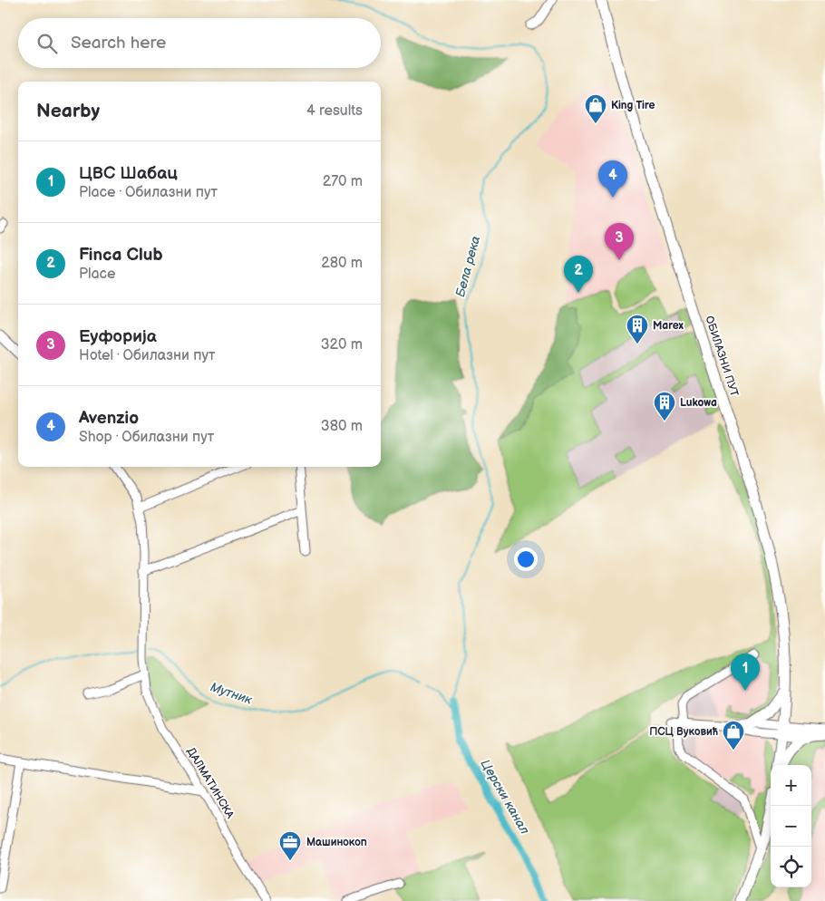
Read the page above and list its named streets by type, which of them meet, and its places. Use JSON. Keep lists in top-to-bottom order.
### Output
{
  "streets": {
    "main road": ["ОБИЛАЗНИ ПУТ"],
    "street": ["ДАЛМАТИНСКА"]
  },
  "water": ["Бела река", "Мутник", "Церски канал"],
  "places": {
    "shop": ["King Tire", "ПСЦ Вуковић"],
    "building": ["Marex", "Lukowa"],
    "office": ["Машинокоп"]
  },
  "page": {
    "search": "Search here",
    "heading": ["Nearby", "4 results"],
    "list": [
      {
        "mark": "1",
        "name": "ЦВС Шабац",
        "note": "Place · Обилазни пут",
        "value": "270 m"
      },
      {
        "mark": "2",
        "name": "Finca Club",
        "note": "Place",
        "value": "280 m"
      },
      {
        "mark": "3",
        "name": "Еуфорија",
        "note": "Hotel · Обилазни пут",
        "value": "320 m"
      },
      {
        "mark": "4",
        "name": "Avenzio",
        "note": "Shop · Обилазни пут",
        "value": "380 m"
      }
    ],
    "pins": [
      "4",
      "3",
      "2",
      "1"
    ],
    "map_buttons": ["+", "−"]
  }
}
